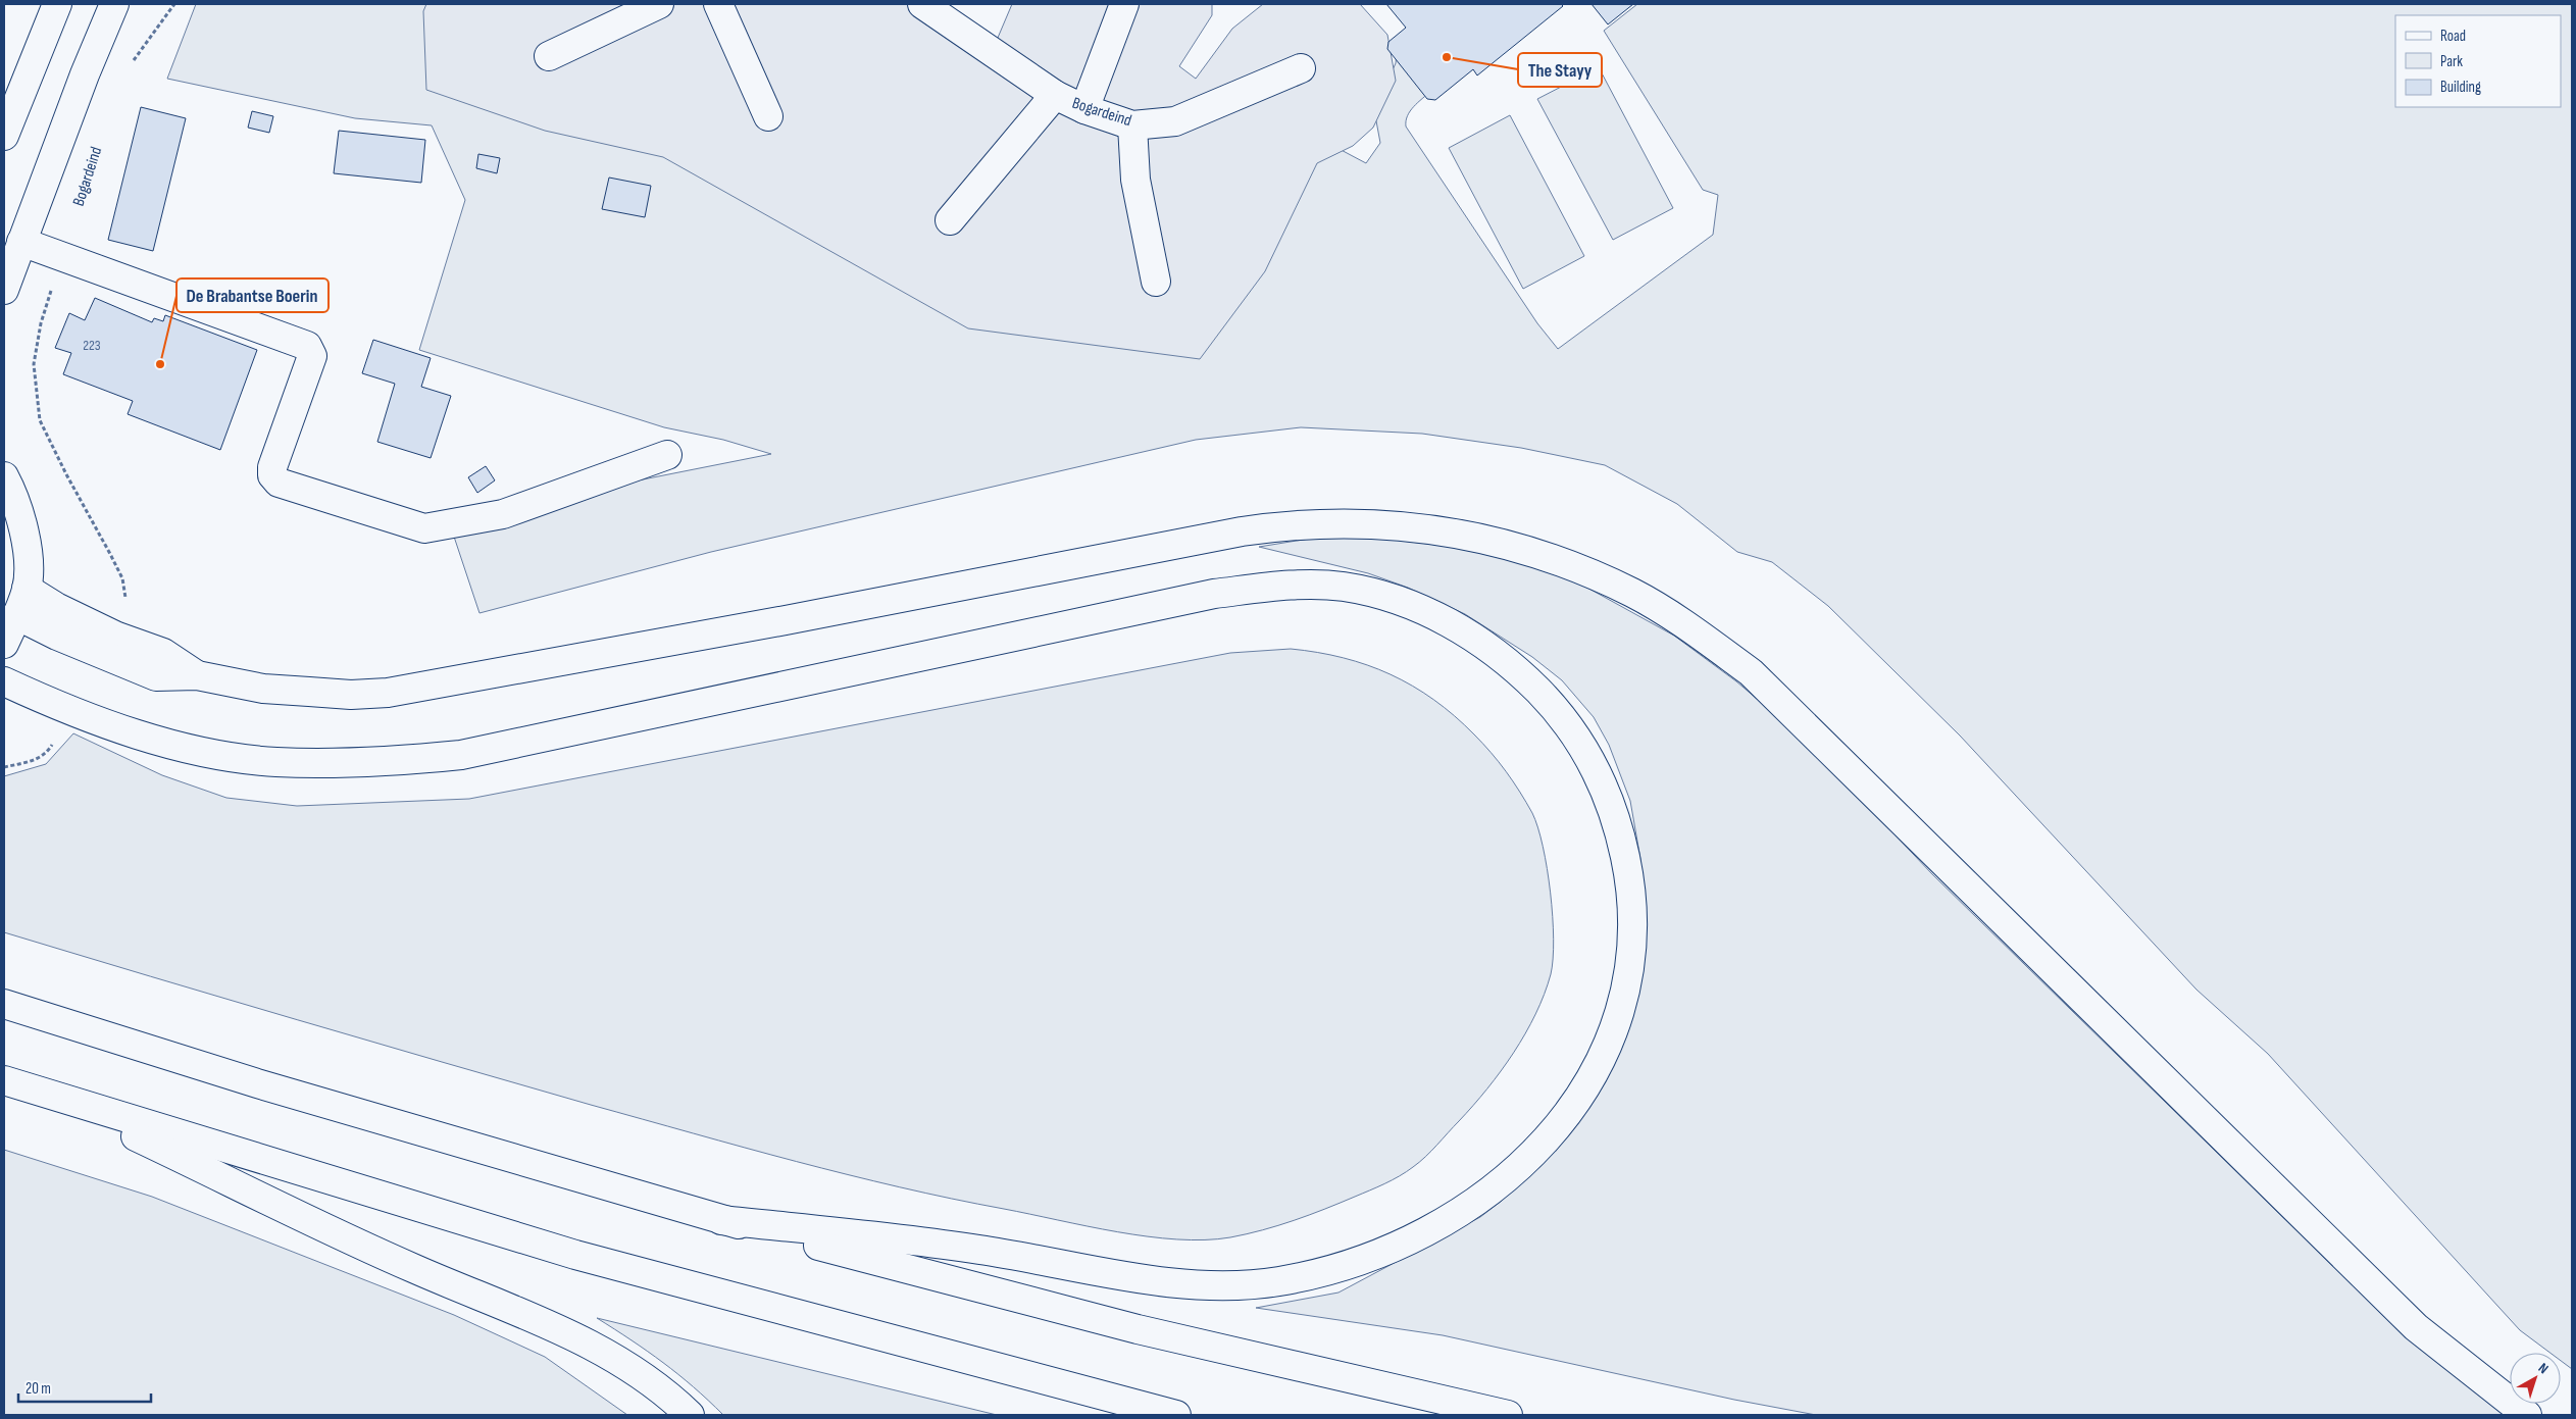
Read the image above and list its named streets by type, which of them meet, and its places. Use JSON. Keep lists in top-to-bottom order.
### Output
{
  "streets": {
    "main road": ["Bogardeind"]
  },
  "places": ["The Stayy", "De Brabantse Boerin"],
  "house_numbers": ["223"],
  "legend": ["Road", "Park", "Building"],
  "scale_bar": "20 m",
  "north": "top right"
}
